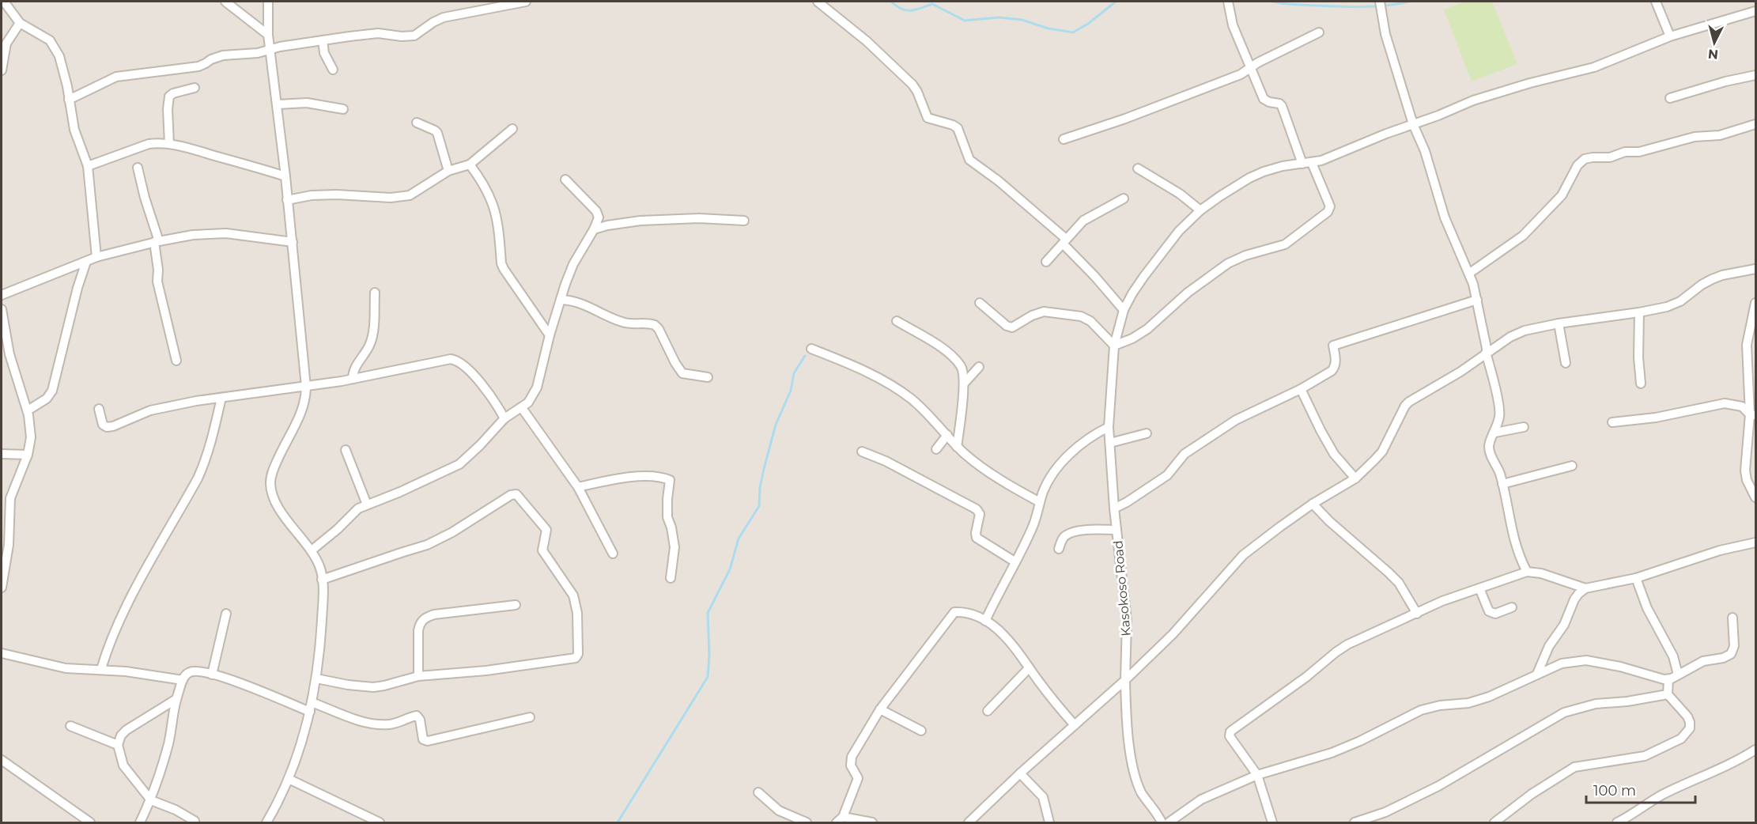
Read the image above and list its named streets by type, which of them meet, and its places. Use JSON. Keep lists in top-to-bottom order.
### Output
{
  "streets": {
    "street": ["Kasokoso Road"]
  },
  "scale_bar": "100 m",
  "north": "bottom"
}
